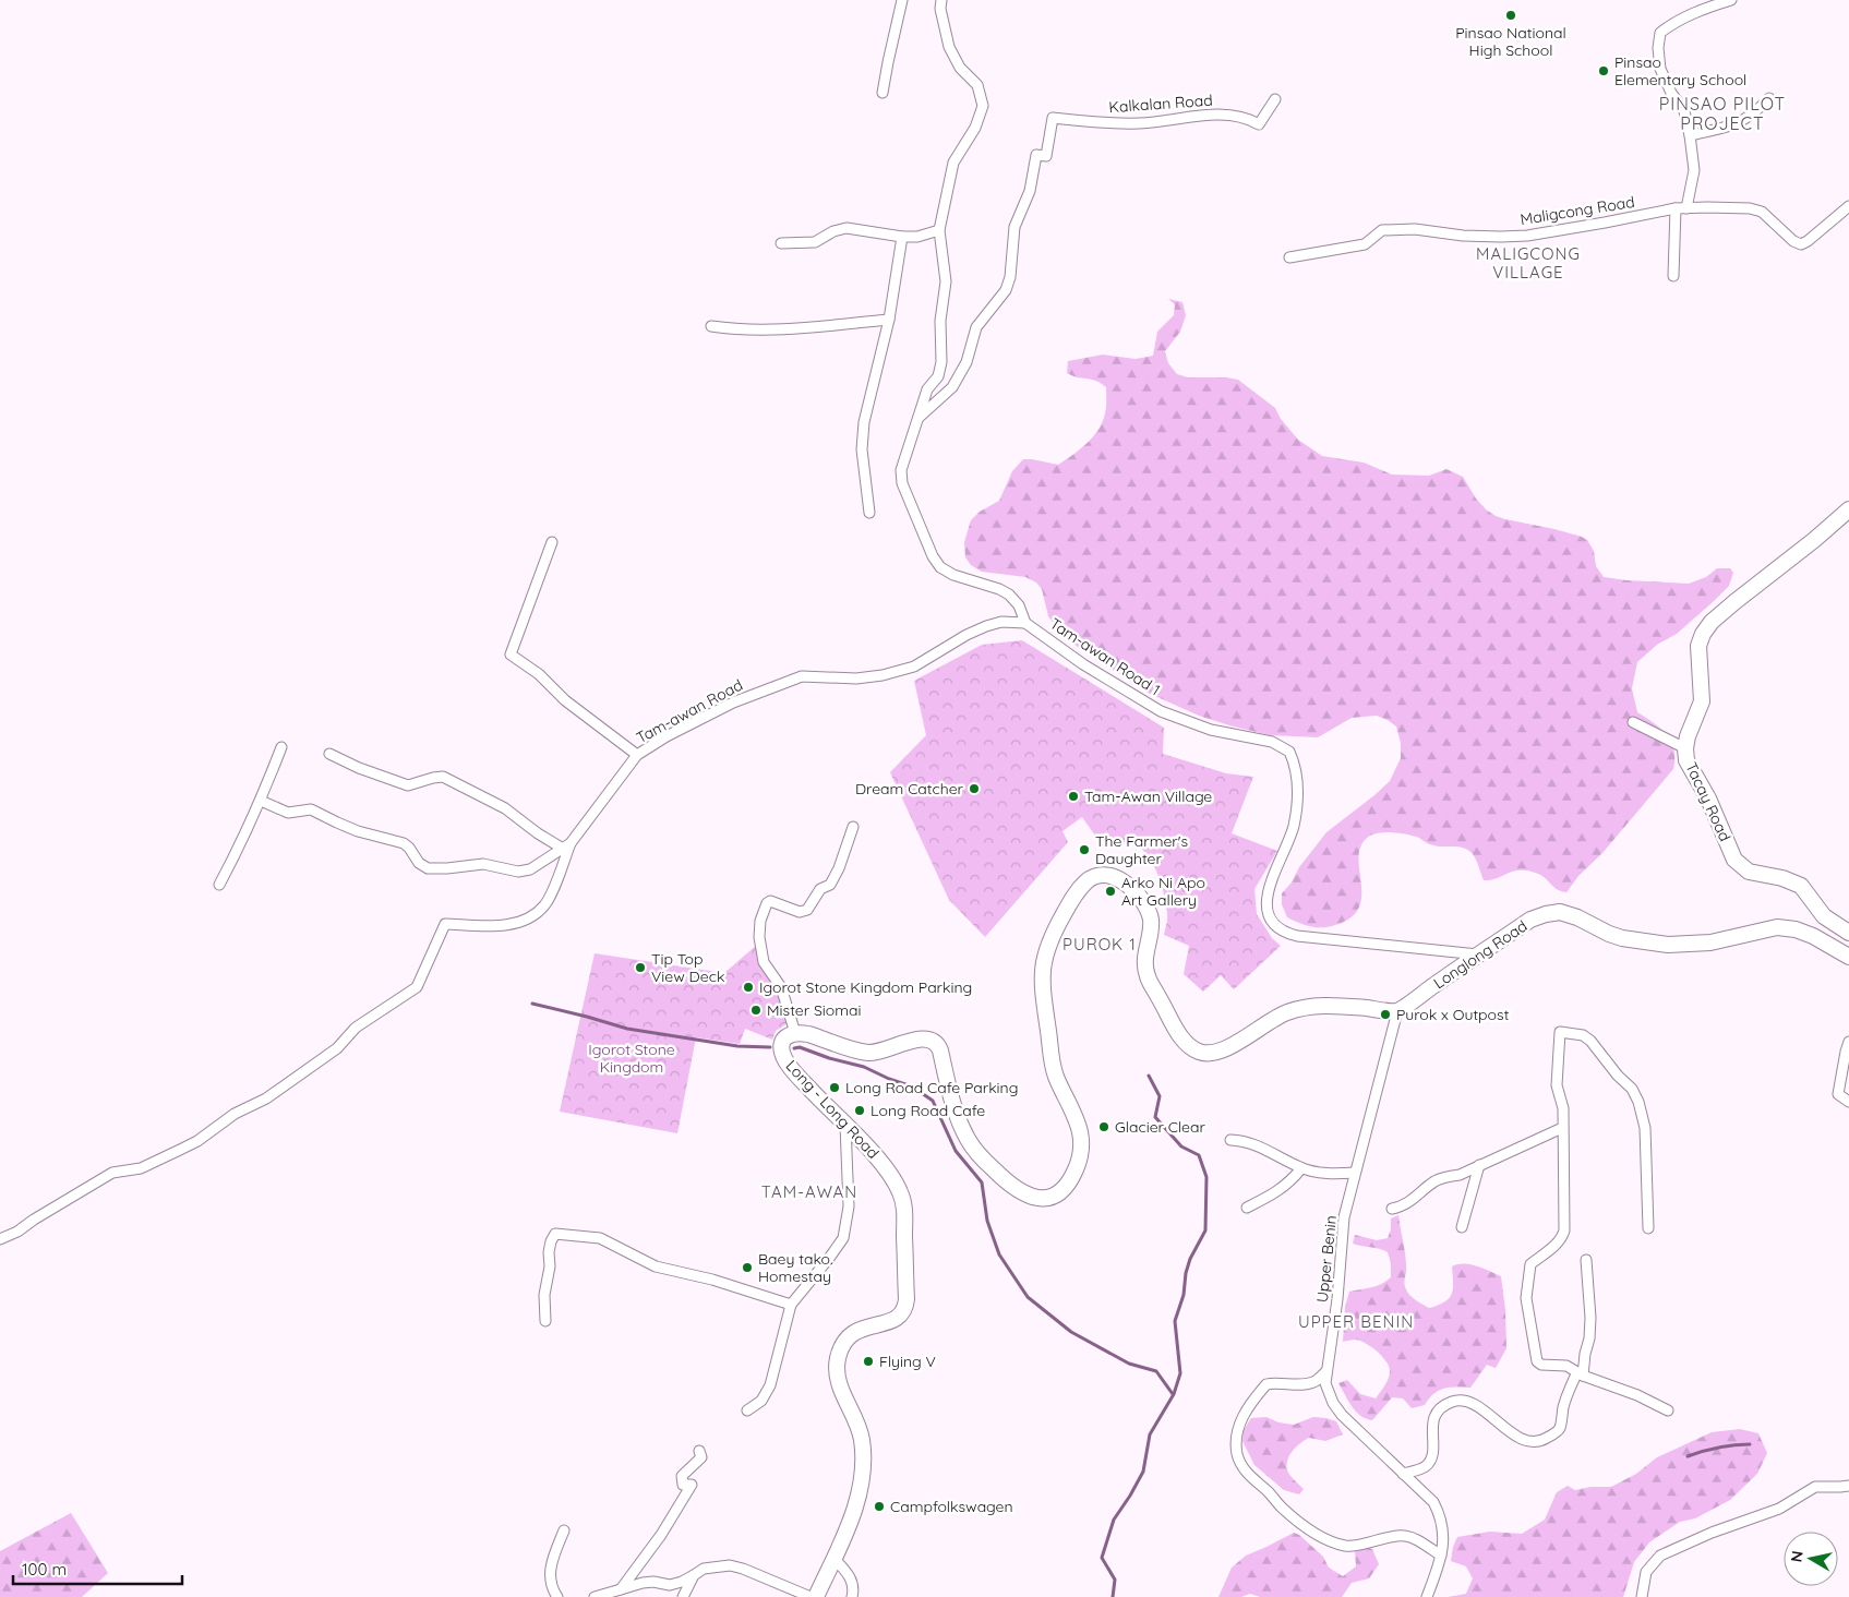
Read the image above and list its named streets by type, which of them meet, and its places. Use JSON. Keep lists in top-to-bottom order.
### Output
{
  "streets": {
    "main road": ["Tacay Road", "Longlong Road", "Long - Long Road"],
    "street": [
      "Kalkalan Road",
      "Maligcong Road",
      "Tam-awan Road 1",
      "Tam-awan Road",
      "Upper Benin"
    ]
  },
  "crossings": [
    ["Kalkalan Road", "Tam-awan Road 1"],
    ["Tam-awan Road 1", "Tam-awan Road"],
    ["Tam-awan Road 1", "Longlong Road"],
    ["Longlong Road", "Upper Benin"]
  ],
  "districts": [
    "PINSAO PILOT PROJECT",
    "MALIGCONG VILLAGE",
    "PUROK 1",
    "TAM-AWAN",
    "UPPER BENIN"
  ],
  "parks": ["Igorot Stone Kingdom"],
  "places": [
    "Pinsao National High School",
    "Pinsao Elementary School",
    "Dream Catcher",
    "Tam-Awan Village",
    "The Farmer's Daughter",
    "Arko Ni Apo Art Gallery",
    "Tip Top View Deck",
    "Igorot Stone Kingdom Parking",
    "Mister Siomai",
    "Purok x Outpost",
    "Long Road Cafe Parking",
    "Long Road Cafe",
    "Glacier Clear",
    "Baey tako. Homestay",
    "Flying V",
    "Campfolkswagen"
  ],
  "scale_bar": "100 m",
  "north": "left"
}
